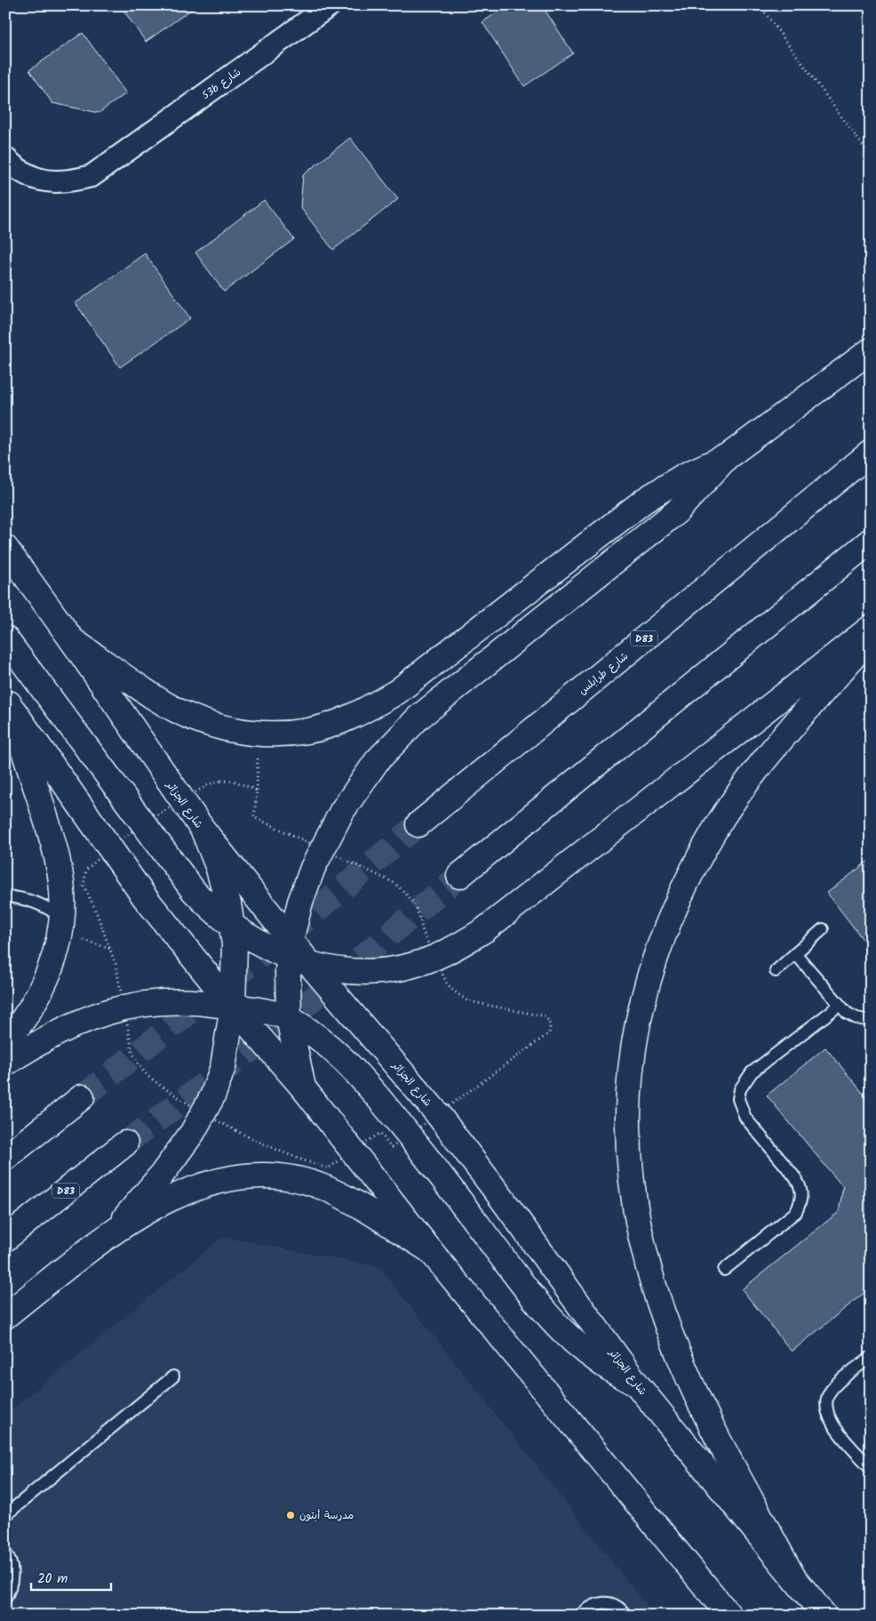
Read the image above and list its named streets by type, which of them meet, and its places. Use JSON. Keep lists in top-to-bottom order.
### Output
{
  "streets": {
    "main road": ["D83", "شارع طرابلس", "شارع الجزائر"],
    "street": ["53b شارع"]
  },
  "places": ["مدرسة أبتون"],
  "scale_bar": "20 m"
}
